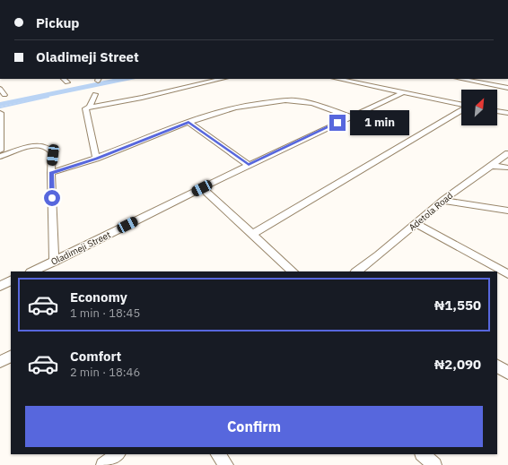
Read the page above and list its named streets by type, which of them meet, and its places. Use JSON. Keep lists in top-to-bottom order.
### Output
{
  "streets": {
    "street": ["Adetola Road", "Oladimeji Street"]
  },
  "north": "top right",
  "page": {
    "banner": ["Pickup", "Oladimeji Street"],
    "bubble": "1 min",
    "list": [
      {
        "name": "Economy",
        "note": "1 min · 18:45",
        "value": "₦1,550"
      },
      {
        "name": "Comfort",
        "note": "2 min · 18:46",
        "value": "₦2,090"
      }
    ],
    "buttons": "Confirm"
  }
}
